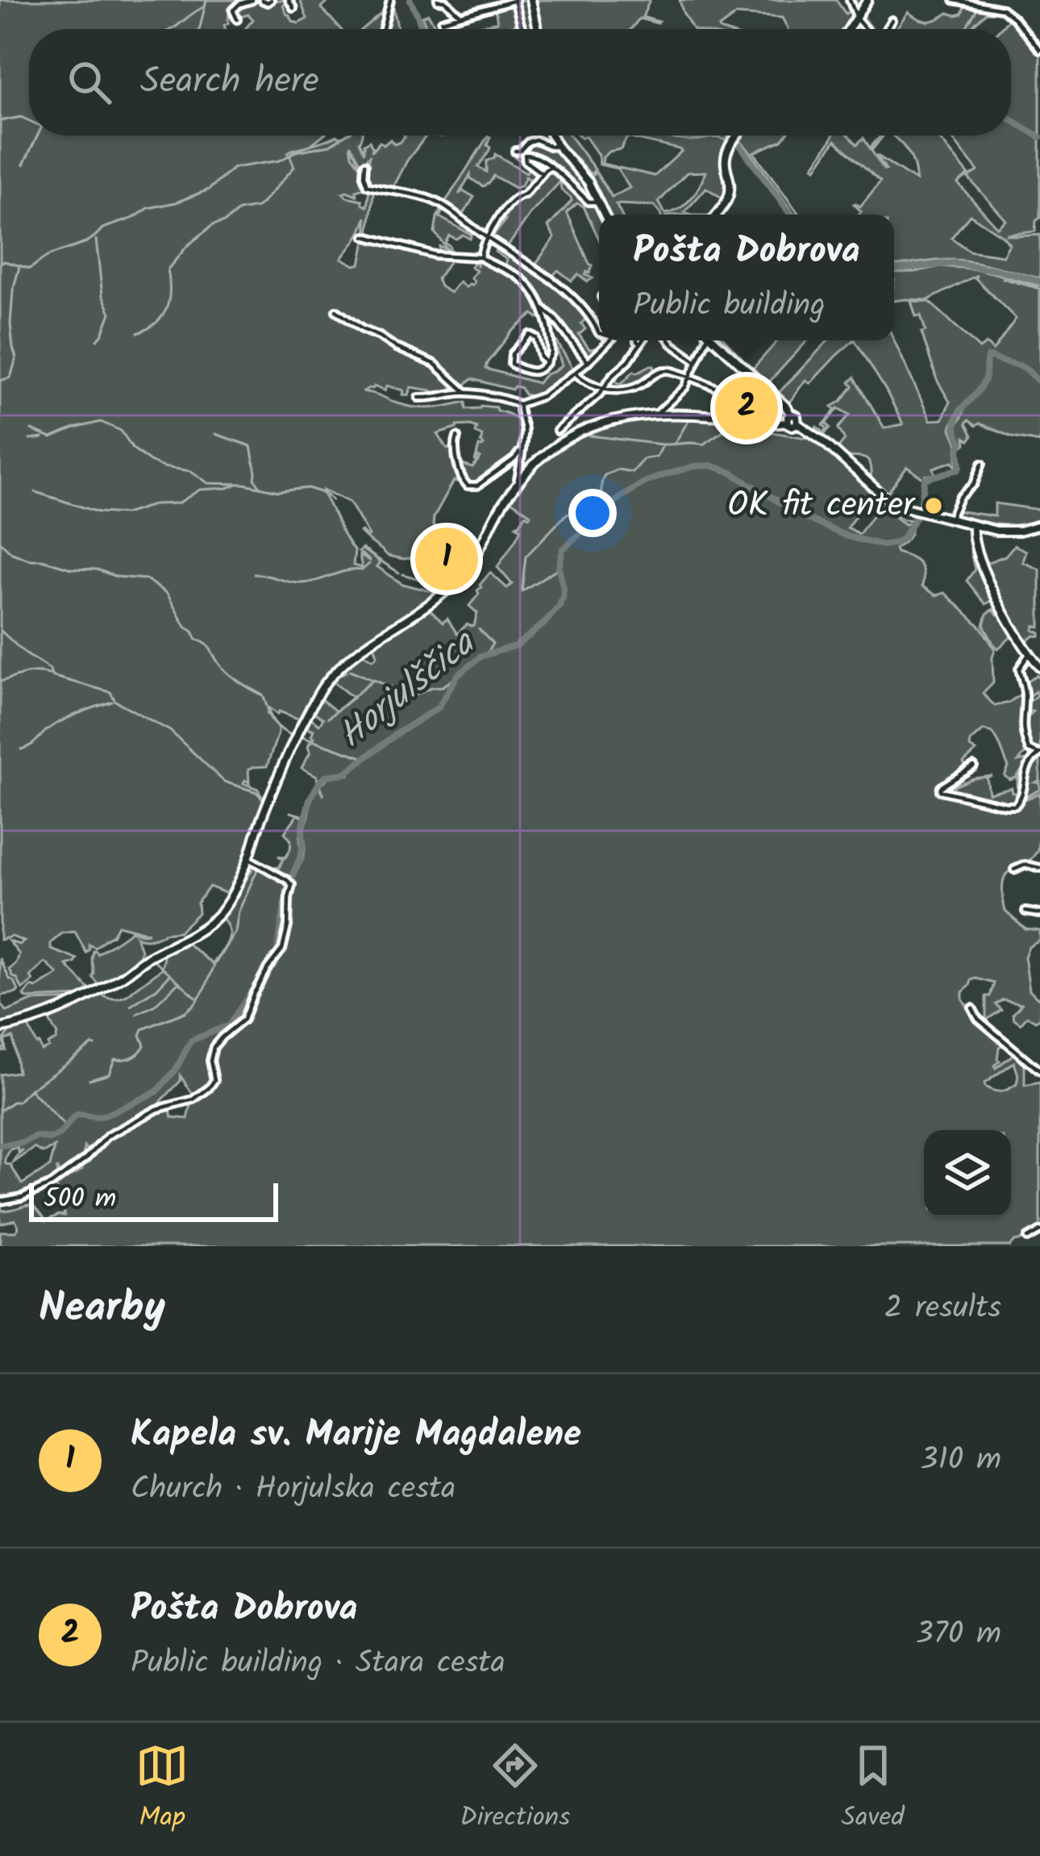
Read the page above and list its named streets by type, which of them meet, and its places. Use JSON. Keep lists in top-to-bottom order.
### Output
{
  "water": ["Horjulščica"],
  "places": ["OK fit center"],
  "scale_bar": "500 m",
  "page": {
    "search": "Search here",
    "popup": ["Pošta Dobrova", "Public building"],
    "pins": ["2", "1"],
    "scale": "500 m",
    "heading": ["Nearby", "2 results"],
    "list": [
      {
        "mark": "1",
        "name": "Kapela sv. Marije Magdalene",
        "note": "Church · Horjulska cesta",
        "value": "310 m"
      },
      {
        "mark": "2",
        "name": "Pošta Dobrova",
        "note": "Public building · Stara cesta",
        "value": "370 m"
      }
    ],
    "nav": ["Map", "Directions", "Saved"]
  }
}
